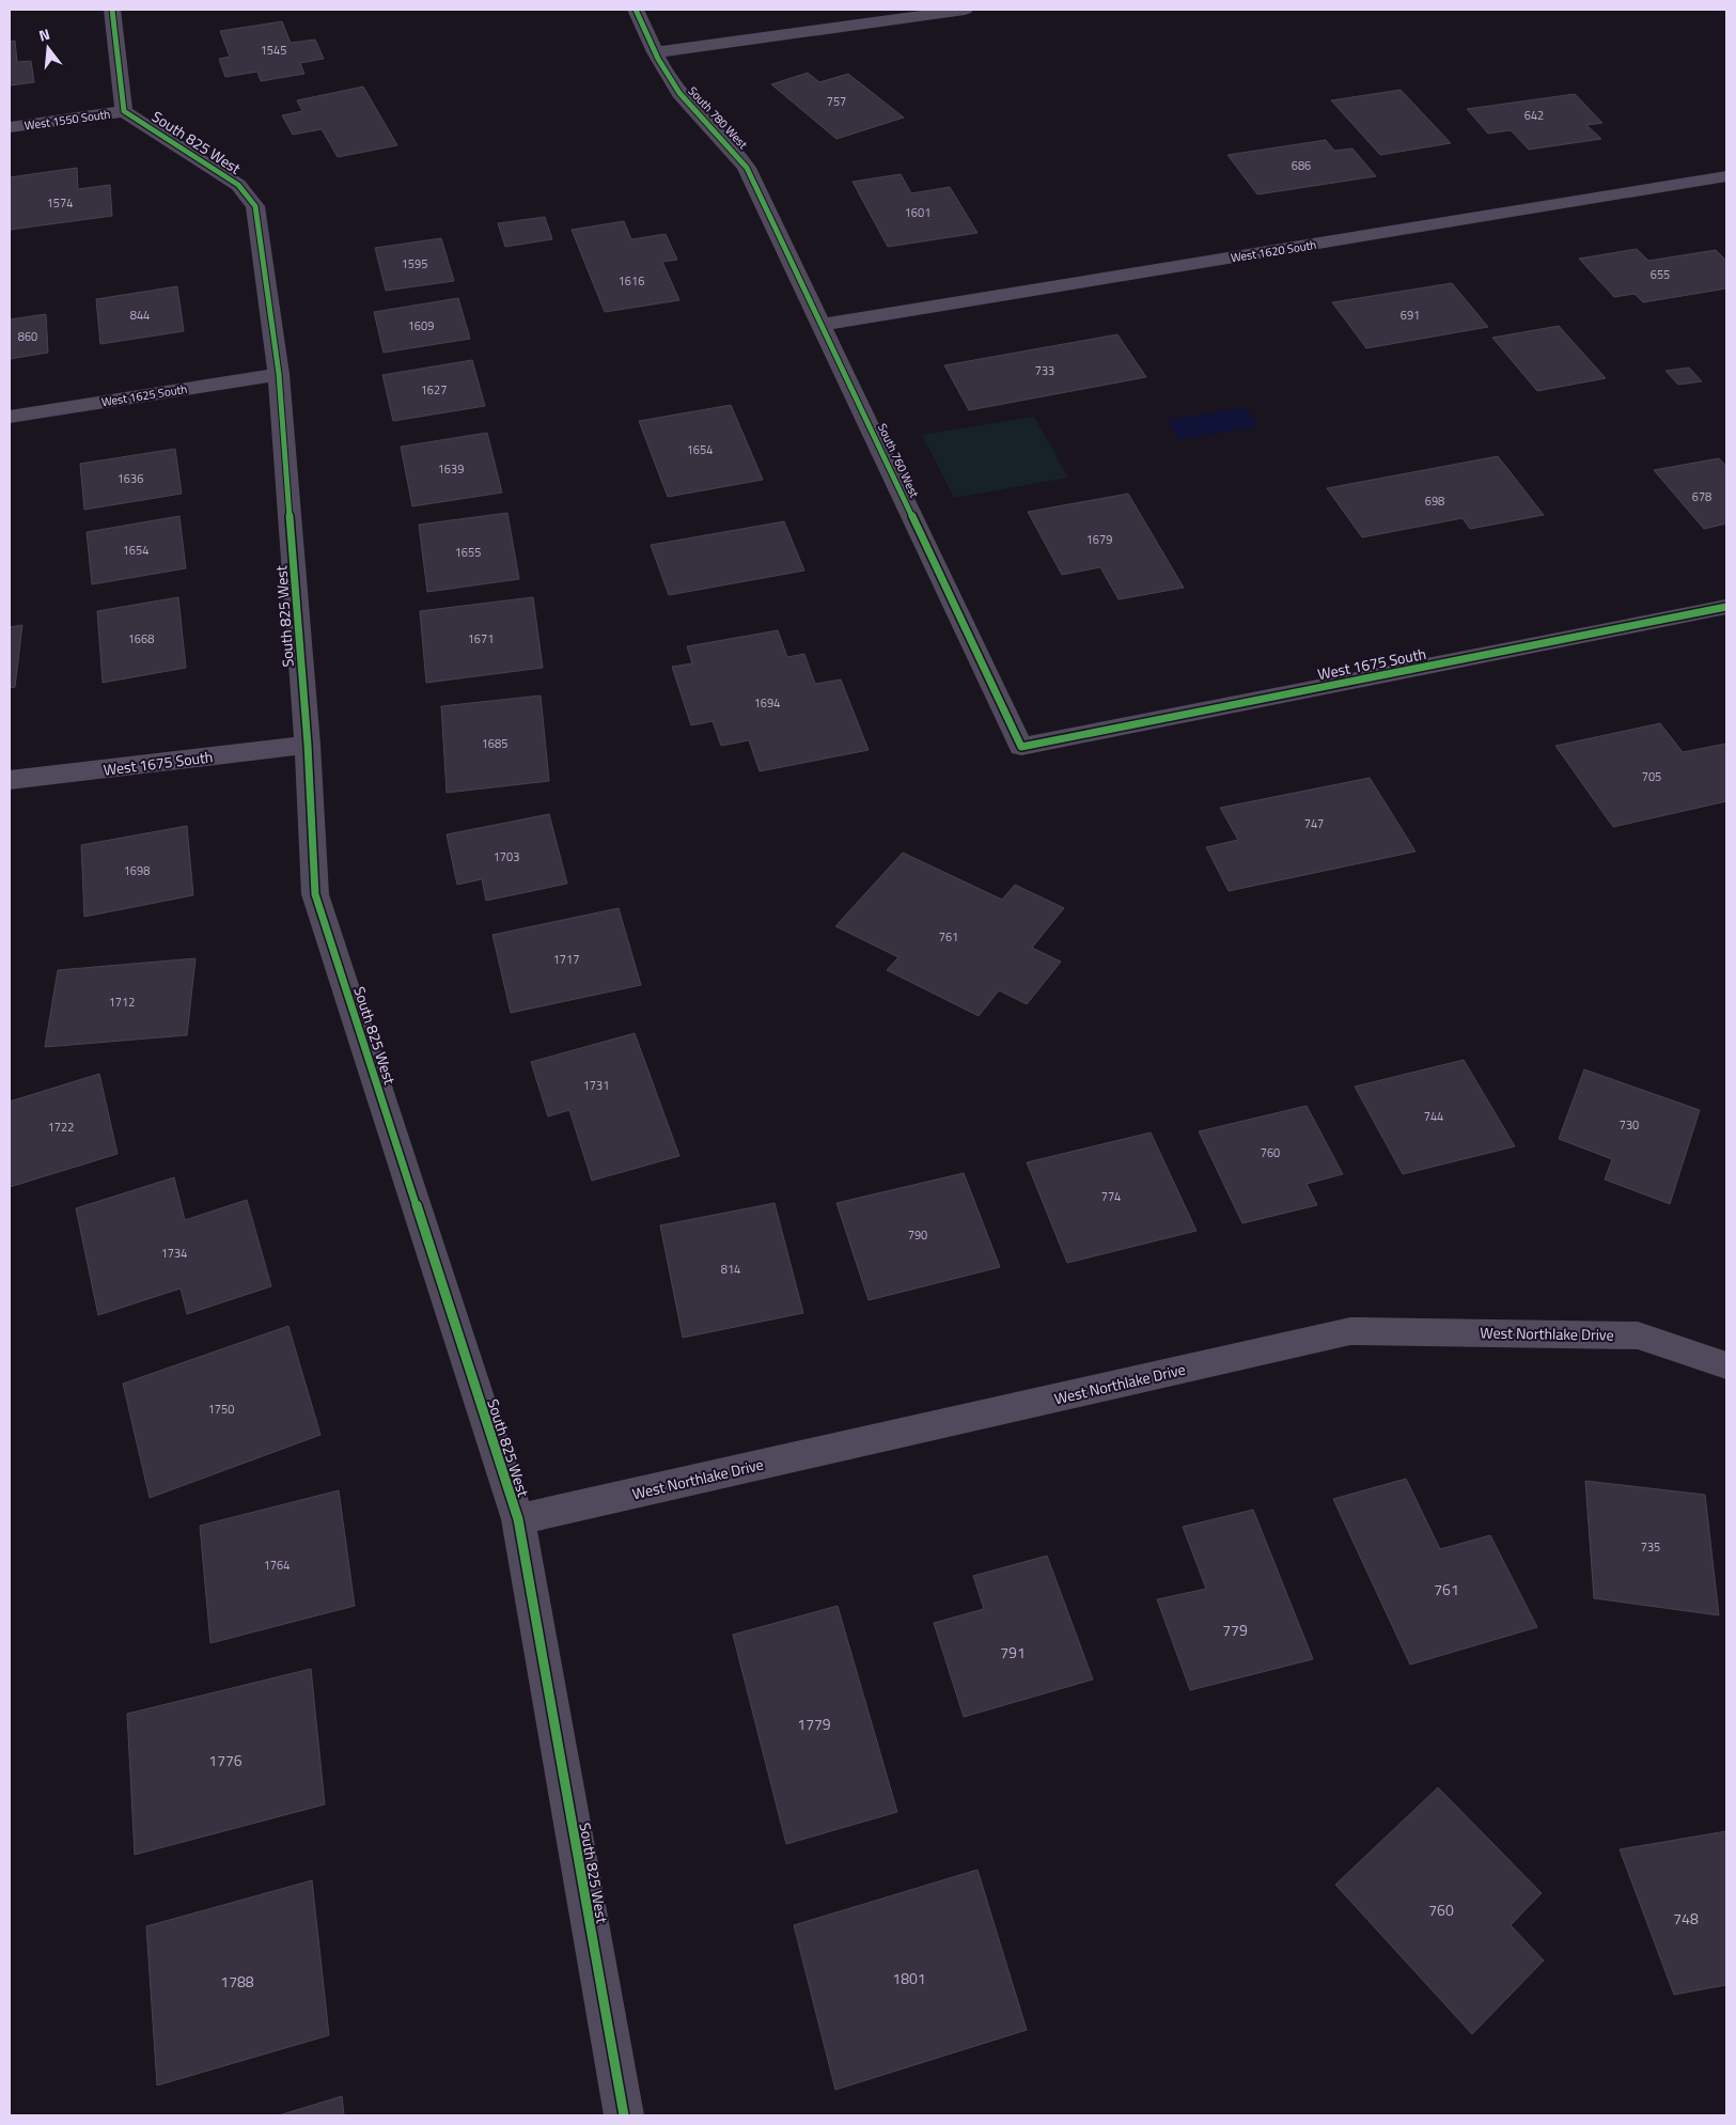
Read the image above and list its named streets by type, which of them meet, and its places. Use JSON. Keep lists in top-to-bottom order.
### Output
{
  "streets": {
    "street": [
      "South 780 West",
      "West 1550 South",
      "South 825 West",
      "West 1620 South",
      "West 1625 South",
      "South 760 West",
      "West 1675 South",
      "West Northlake Drive"
    ]
  },
  "crossings": [
    ["South 780 West", "South 760 West"],
    ["West 1550 South", "South 825 West"],
    ["South 825 West", "West 1625 South"],
    ["South 825 West", "West 1675 South"],
    ["South 825 West", "West Northlake Drive"],
    ["West 1620 South", "South 760 West"],
    ["South 760 West", "West 1675 South"]
  ],
  "house_numbers": [
    "1545",
    "757",
    "642",
    "686",
    "1574",
    "1601",
    "1595",
    "655",
    "1616",
    "844",
    "691",
    "1609",
    "860",
    "733",
    "1627",
    "1654",
    "1639",
    "1636",
    "678",
    "698",
    "1679",
    "1654",
    "1655",
    "1668",
    "1671",
    "1694",
    "1685",
    "705",
    "747",
    "1703",
    "1698",
    "761",
    "1717",
    "1712",
    "1731",
    "744",
    "730",
    "1722",
    "760",
    "774",
    "790",
    "1734",
    "814",
    "1750",
    "735",
    "1764",
    "761",
    "779",
    "791",
    "1779",
    "1776",
    "760",
    "748",
    "1801",
    "1788"
  ],
  "north": "top"
}
